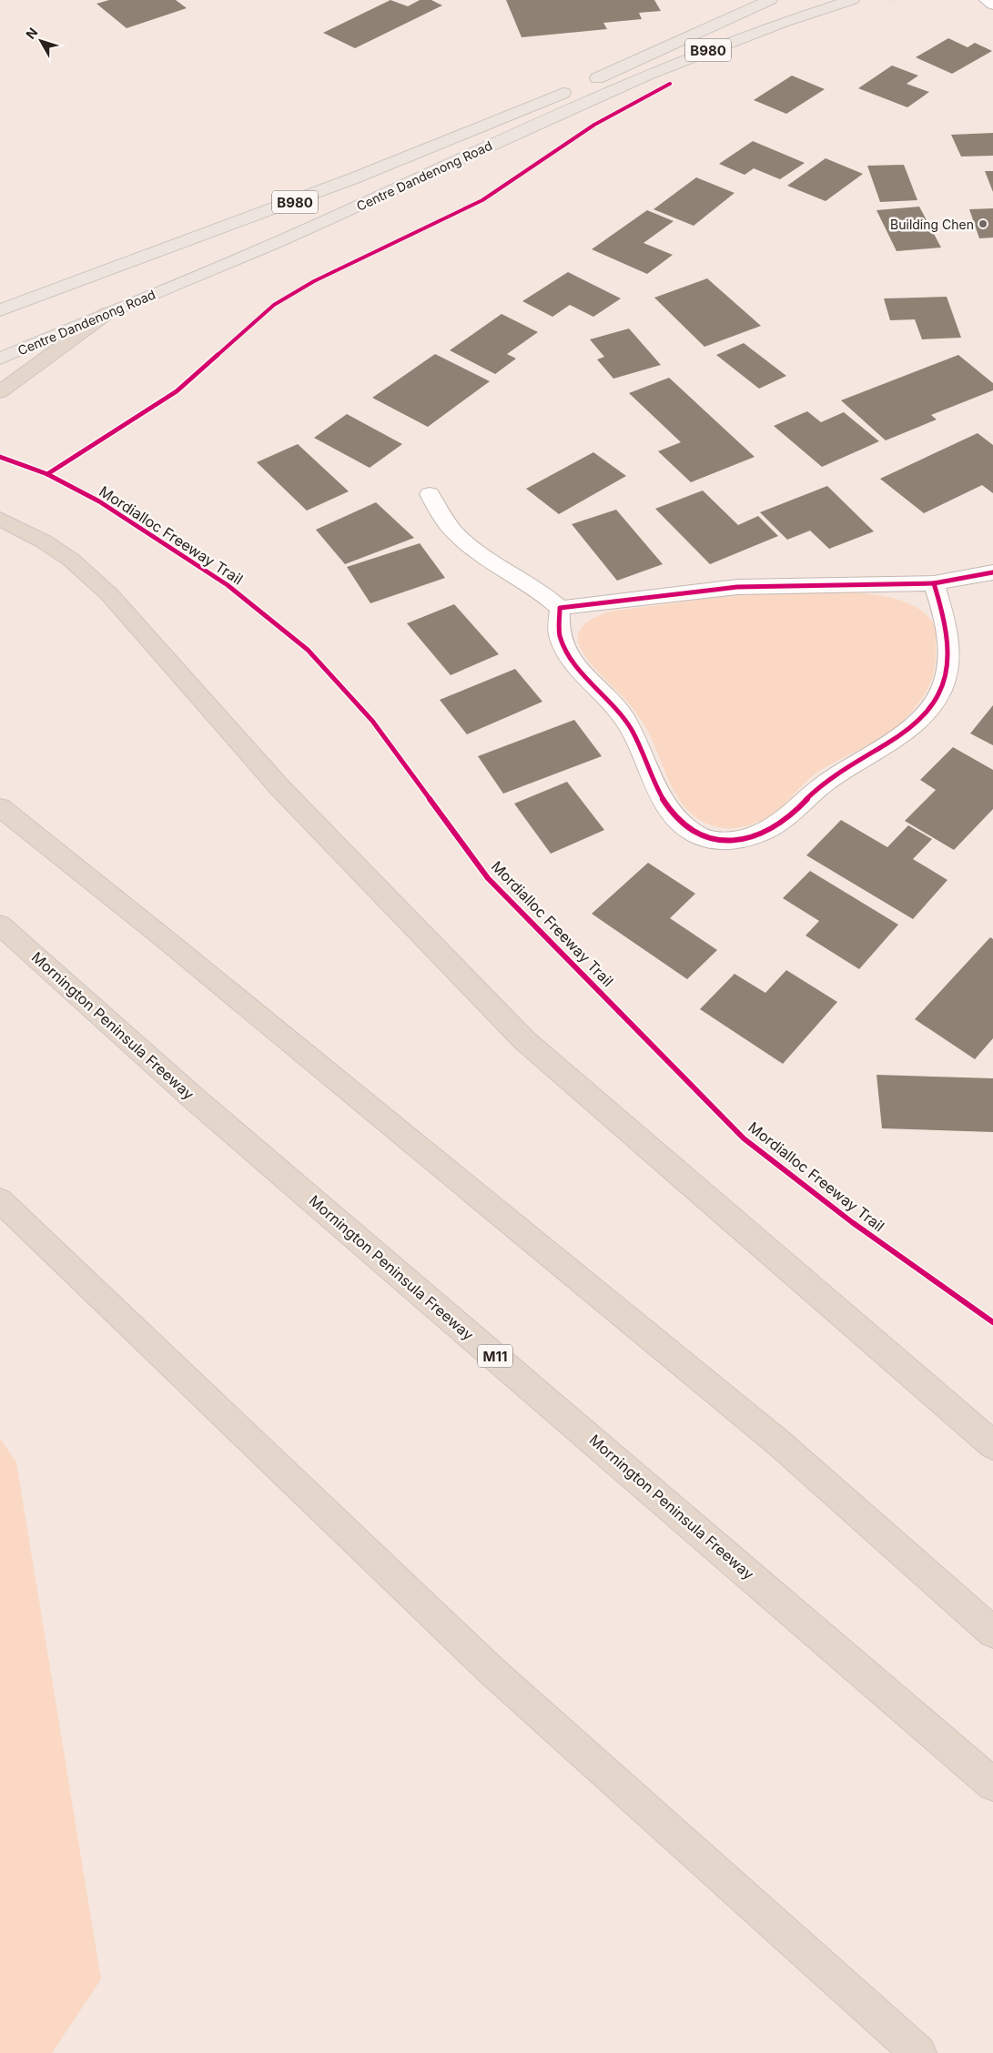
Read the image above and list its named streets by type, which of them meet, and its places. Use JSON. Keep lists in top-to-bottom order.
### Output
{
  "streets": {
    "highway": ["Mornington Peninsula Freeway", "M11"],
    "main road": ["B980", "Centre Dandenong Road"],
    "cycle path": ["Mordialloc Freeway Trail"]
  },
  "places": ["Building Chen"],
  "north": "top left"
}
